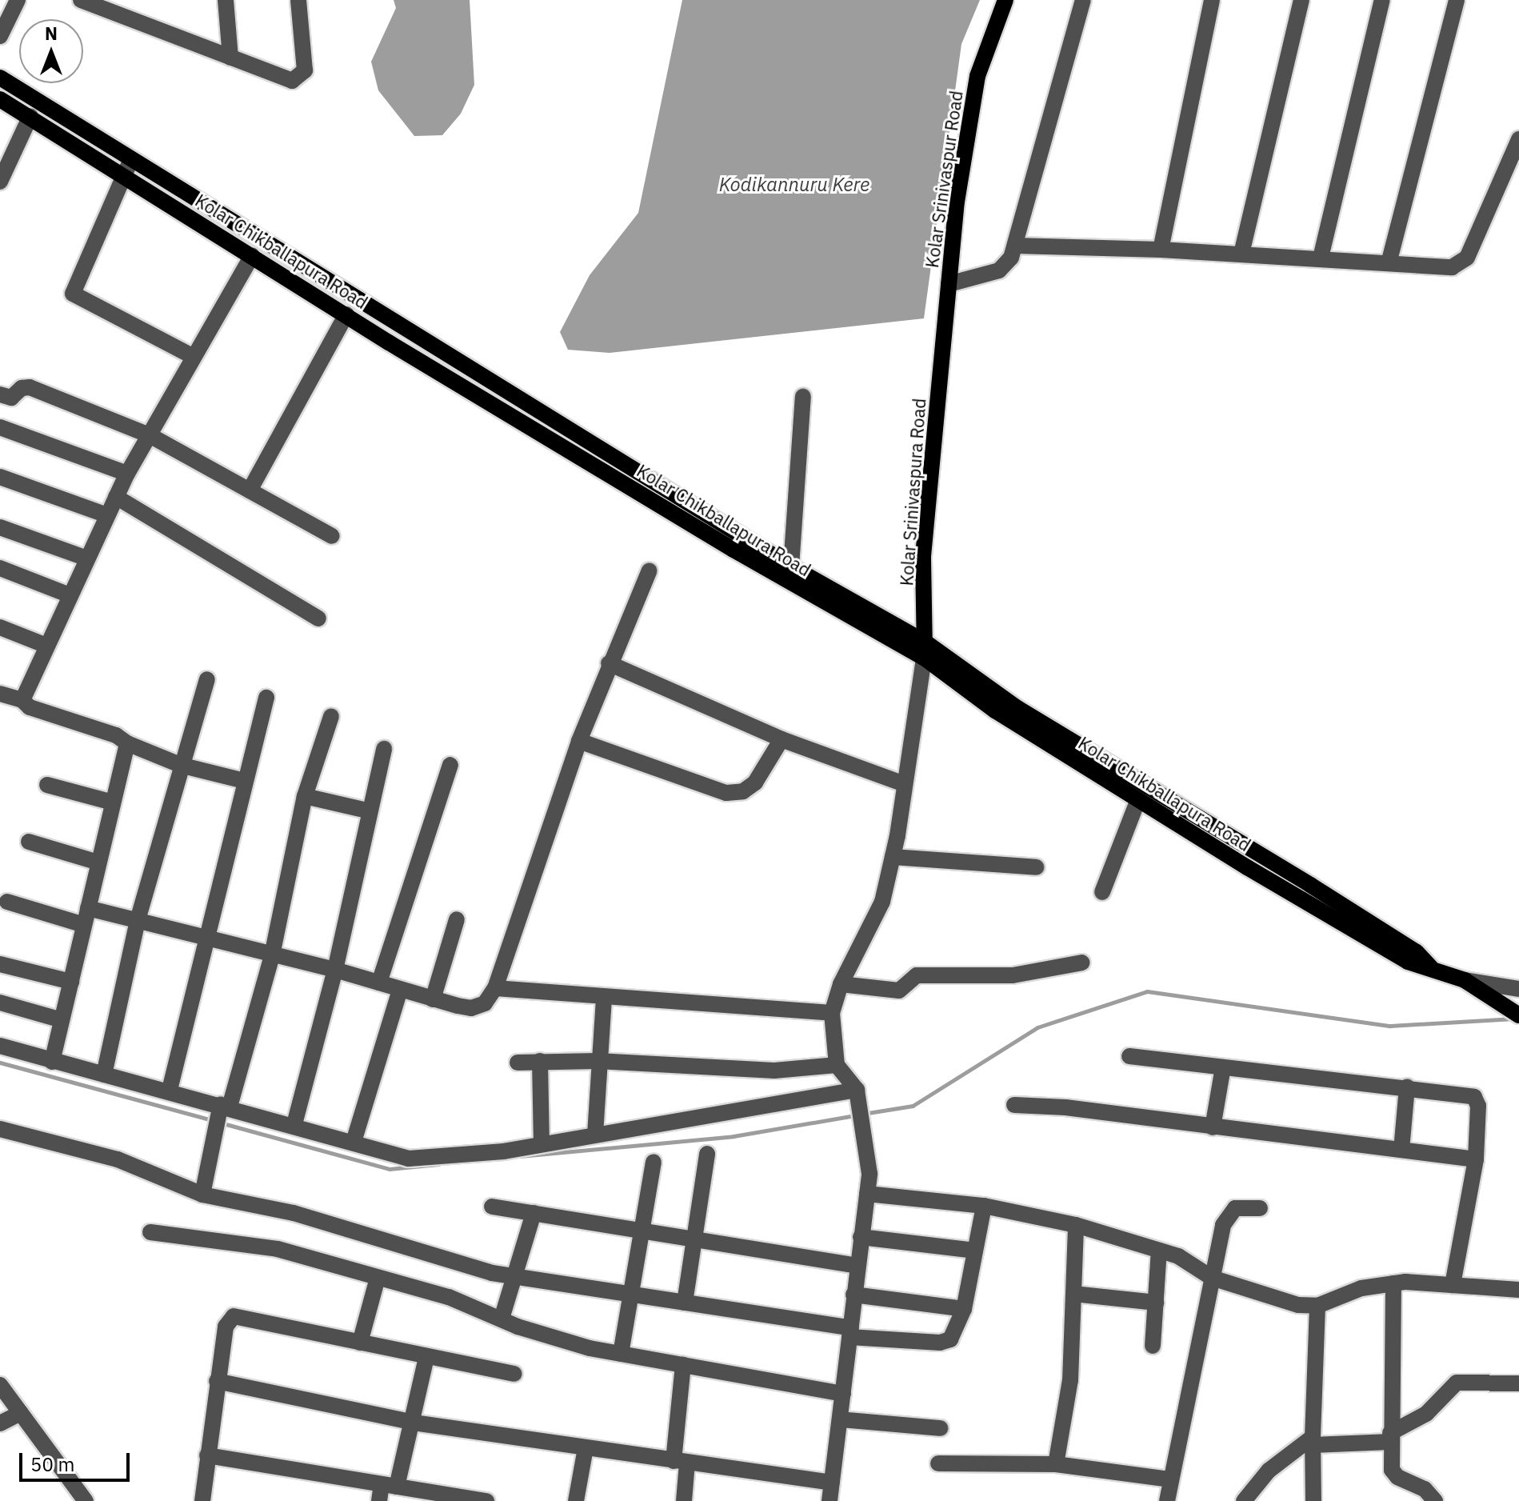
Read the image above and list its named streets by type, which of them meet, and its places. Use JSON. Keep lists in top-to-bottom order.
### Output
{
  "streets": {
    "main road": ["Kolar Srinivaspur Road", "Kolar Chikballapura Road", "Kolar Srinivaspura Road"]
  },
  "crossings": [
    ["Kolar Srinivaspur Road", "Kolar Srinivaspura Road"],
    ["Kolar Chikballapura Road", "Kolar Srinivaspura Road"]
  ],
  "water": ["Kodikannuru Kere"],
  "scale_bar": "50 m",
  "north": "top"
}
